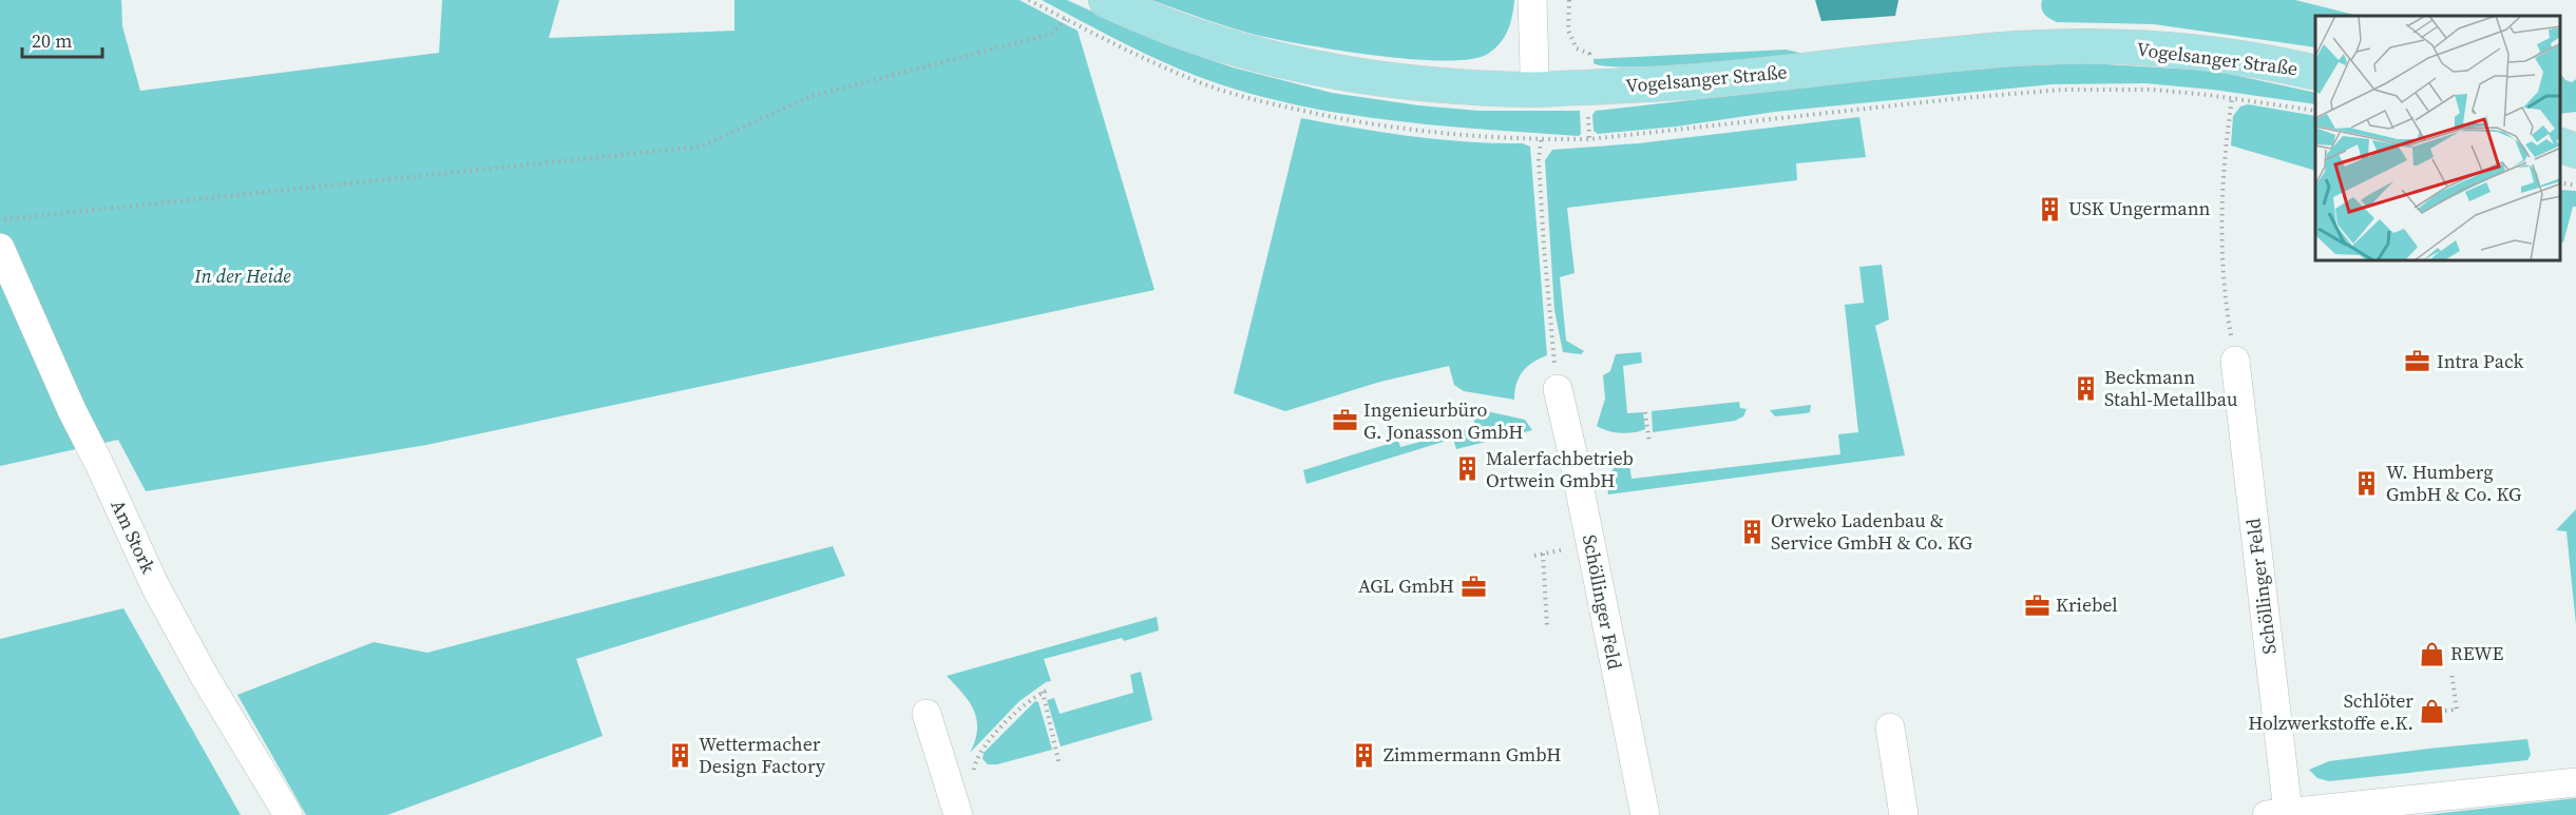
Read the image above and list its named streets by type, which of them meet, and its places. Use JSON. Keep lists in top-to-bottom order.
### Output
{
  "streets": {
    "main road": ["Vogelsanger Straße"],
    "street": ["Am Stork", "Schöllinger Feld"]
  },
  "parks": ["In der Heide"],
  "places": {
    "building": [
      "USK Ungermann",
      "Beckmann Stahl-Metallbau",
      "Malerfachbetrieb Ortwein GmbH",
      "W. Humberg GmbH & Co. KG",
      "Orweko Ladenbau & Service GmbH & Co. KG",
      "Wettermacher Design Factory",
      "Zimmermann GmbH"
    ],
    "office": [
      "Intra Pack",
      "Ingenieurbüro G. Jonasson GmbH",
      "AGL GmbH",
      "Kriebel"
    ],
    "shop": ["REWE", "Schlöter Holzwerkstoffe e.K."]
  },
  "scale_bar": "20 m"
}
